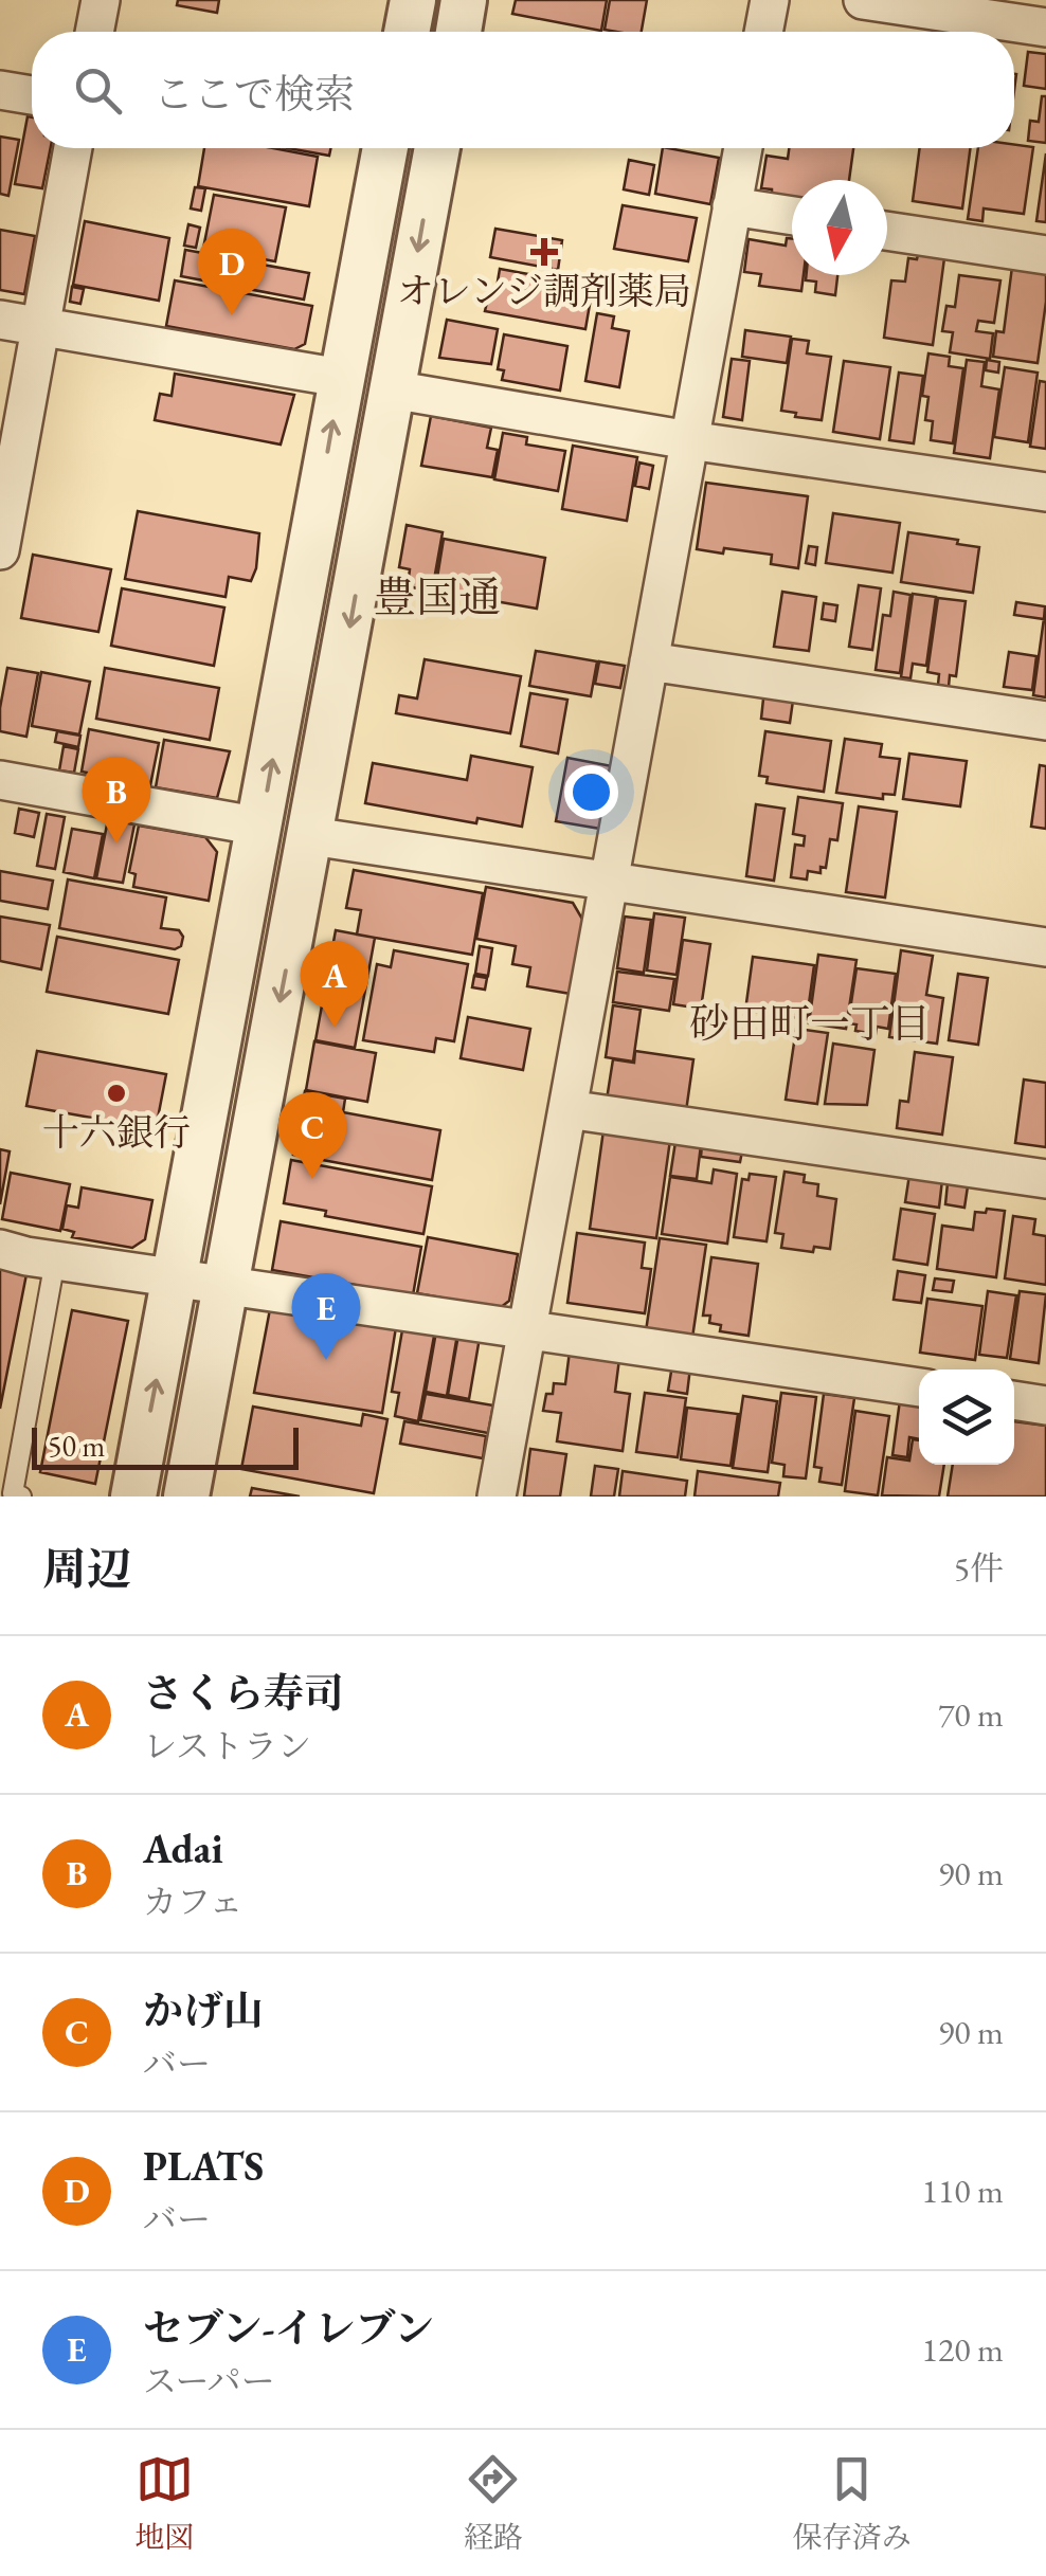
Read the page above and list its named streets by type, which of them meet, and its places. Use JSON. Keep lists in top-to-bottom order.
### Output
{
  "districts": ["豊国通", "砂田町一丁目"],
  "places": {
    "health": ["オレンジ調剤薬局"],
    "other": ["十六銀行"]
  },
  "scale_bar": "50 m",
  "north": "bottom",
  "page": {
    "search": "ここで検索",
    "pins": [
      "D",
      "B",
      "A",
      "C",
      "E"
    ],
    "scale": "50 m",
    "heading": ["周辺", "5件"],
    "list": [
      {
        "mark": "A",
        "name": "さくら寿司",
        "note": "レストラン",
        "value": "70 m"
      },
      {
        "mark": "B",
        "name": "Adai",
        "note": "カフェ",
        "value": "90 m"
      },
      {
        "mark": "C",
        "name": "かげ山",
        "note": "バー",
        "value": "90 m"
      },
      {
        "mark": "D",
        "name": "PLATS",
        "note": "バー",
        "value": "110 m"
      },
      {
        "mark": "E",
        "name": "セブン-イレブン",
        "note": "スーパー",
        "value": "120 m"
      }
    ],
    "nav": ["地図", "経路", "保存済み"]
  }
}
